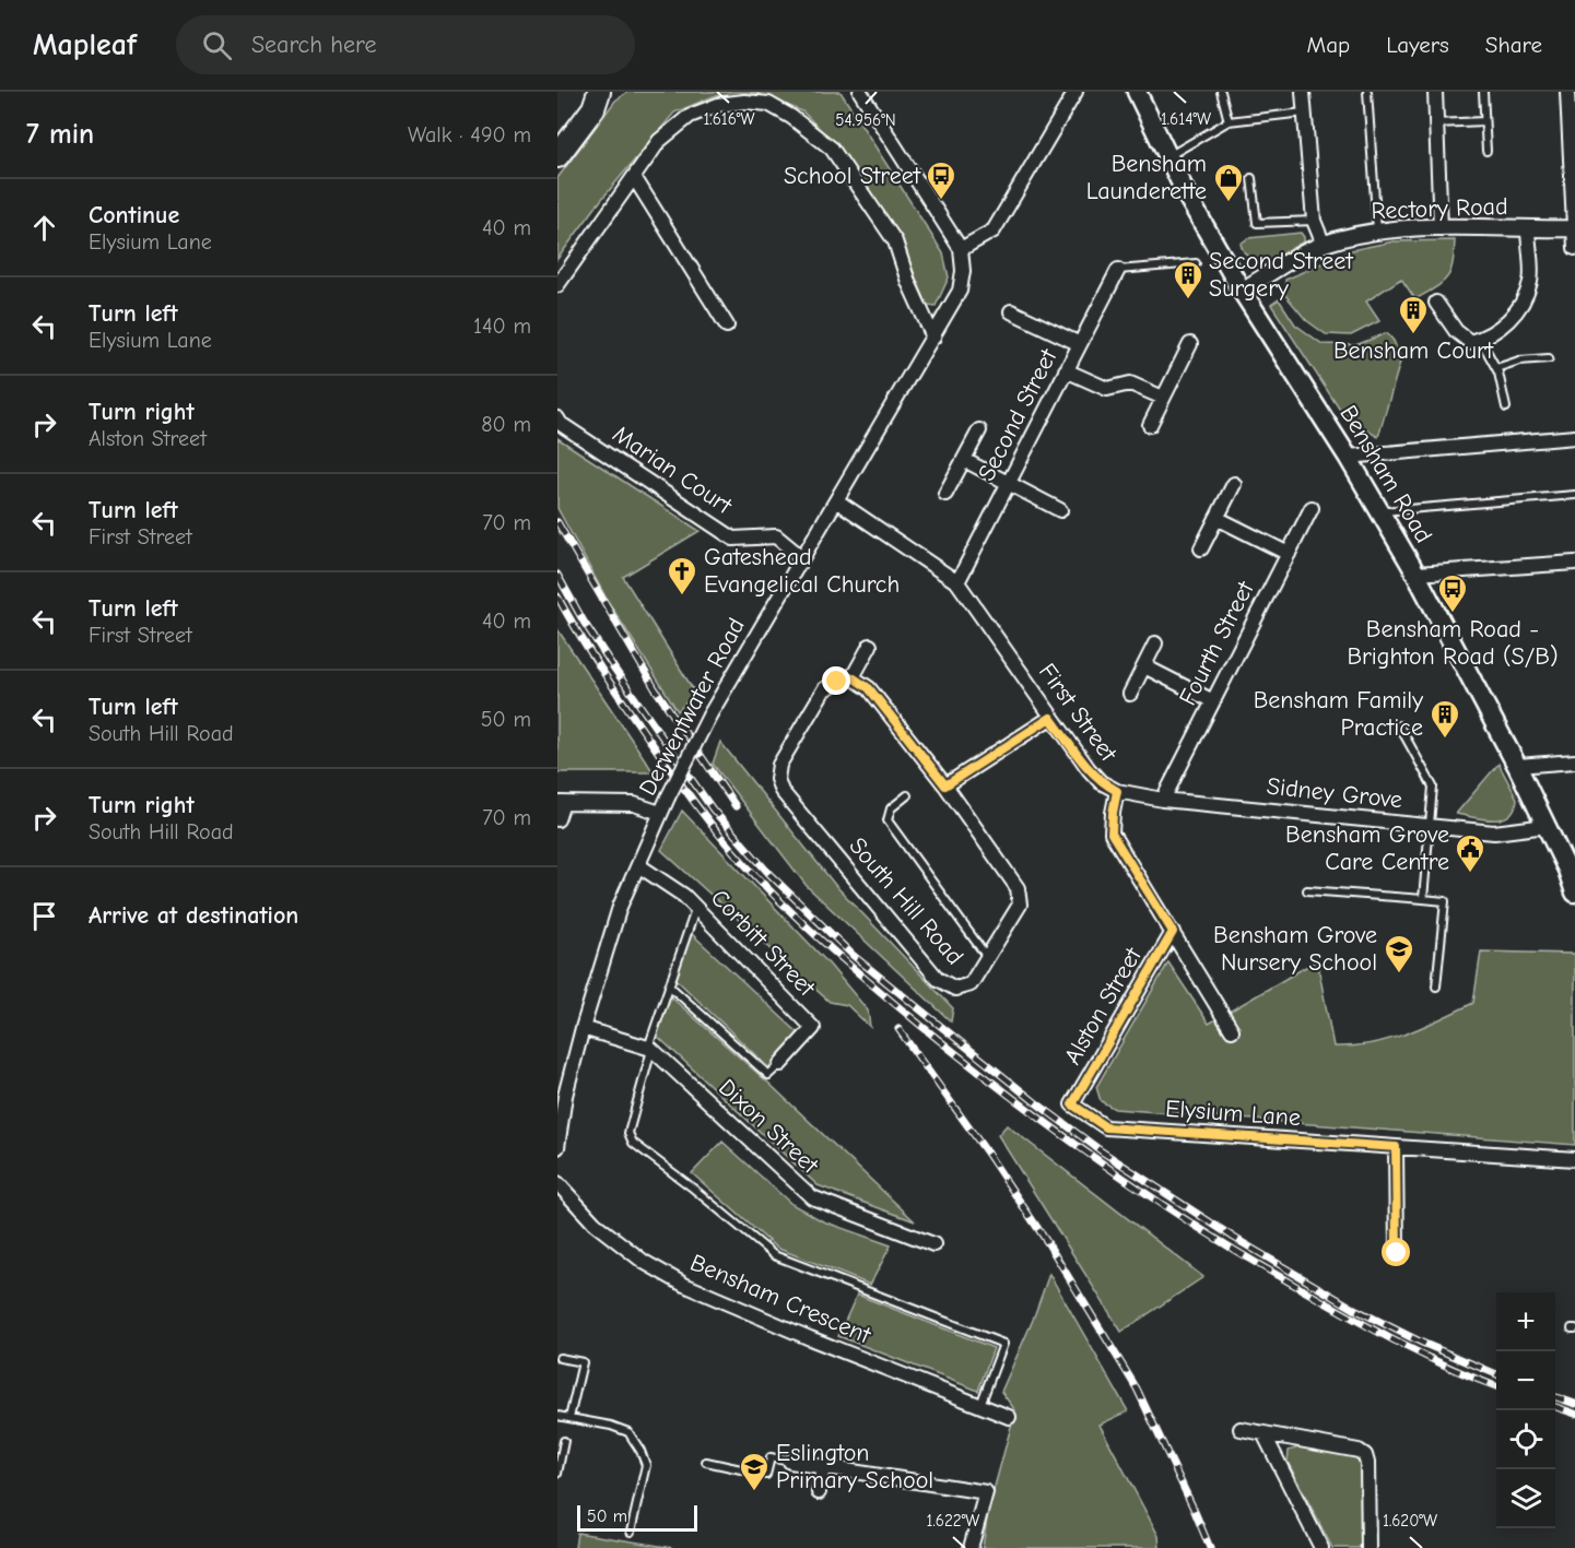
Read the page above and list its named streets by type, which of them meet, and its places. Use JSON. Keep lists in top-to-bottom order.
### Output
{
  "streets": {
    "main road": ["Bensham Road"],
    "street": [
      "Rectory Road",
      "Second Street",
      "Marian Court",
      "Fourth Street",
      "Derwentwater Road",
      "First Street",
      "Sidney Grove",
      "South Hill Road",
      "Corbitt Street",
      "Alston Street",
      "Elysium Lane",
      "Dixon Street",
      "Bensham Crescent"
    ]
  },
  "crossings": [
    ["Rectory Road", "Bensham Road"],
    ["Second Street", "First Street"],
    ["Marian Court", "Derwentwater Road"],
    ["Bensham Road", "Sidney Grove"],
    ["Fourth Street", "Sidney Grove"],
    ["Derwentwater Road", "First Street"],
    ["Derwentwater Road", "Corbitt Street"],
    ["Derwentwater Road", "Dixon Street"],
    ["First Street", "Sidney Grove"],
    ["First Street", "Alston Street"],
    ["Alston Street", "Elysium Lane"]
  ],
  "places": {
    "bus stop": ["School Street", "Bensham Road - Brighton Road (S/B)"],
    "shop": ["Bensham Launderette"],
    "building": ["Second Street Surgery", "Bensham Court", "Bensham Family Practice"],
    "church": ["Gateshead Evangelical Church"],
    "public building": ["Bensham Grove Care Centre"],
    "school or university": ["Bensham Grove Nursery School", "Eslington Primary School"]
  },
  "scale_bar": "50 m",
  "page": {
    "header": "Mapleaf",
    "search": "Search here",
    "nav": ["Map", "Layers", "Share"],
    "heading": ["7 min", "Walk · 490 m"],
    "list": [
      ["Continue", "Elysium Lane", "40 m"],
      ["Turn left", "Elysium Lane", "140 m"],
      ["Turn right", "Alston Street", "80 m"],
      ["Turn left", "First Street", "70 m"],
      ["Turn left", "First Street", "40 m"],
      ["Turn left", "South Hill Road", "50 m"],
      ["Turn right", "South Hill Road", "70 m"],
      "Arrive at destination"
    ],
    "map_buttons": ["+", "−"],
    "scale": "50 m"
  },
  "coordinates": [
    "1.616°W",
    "1.614°W",
    "54.956°N",
    "1.622°W",
    "1.620°W"
  ]
}
